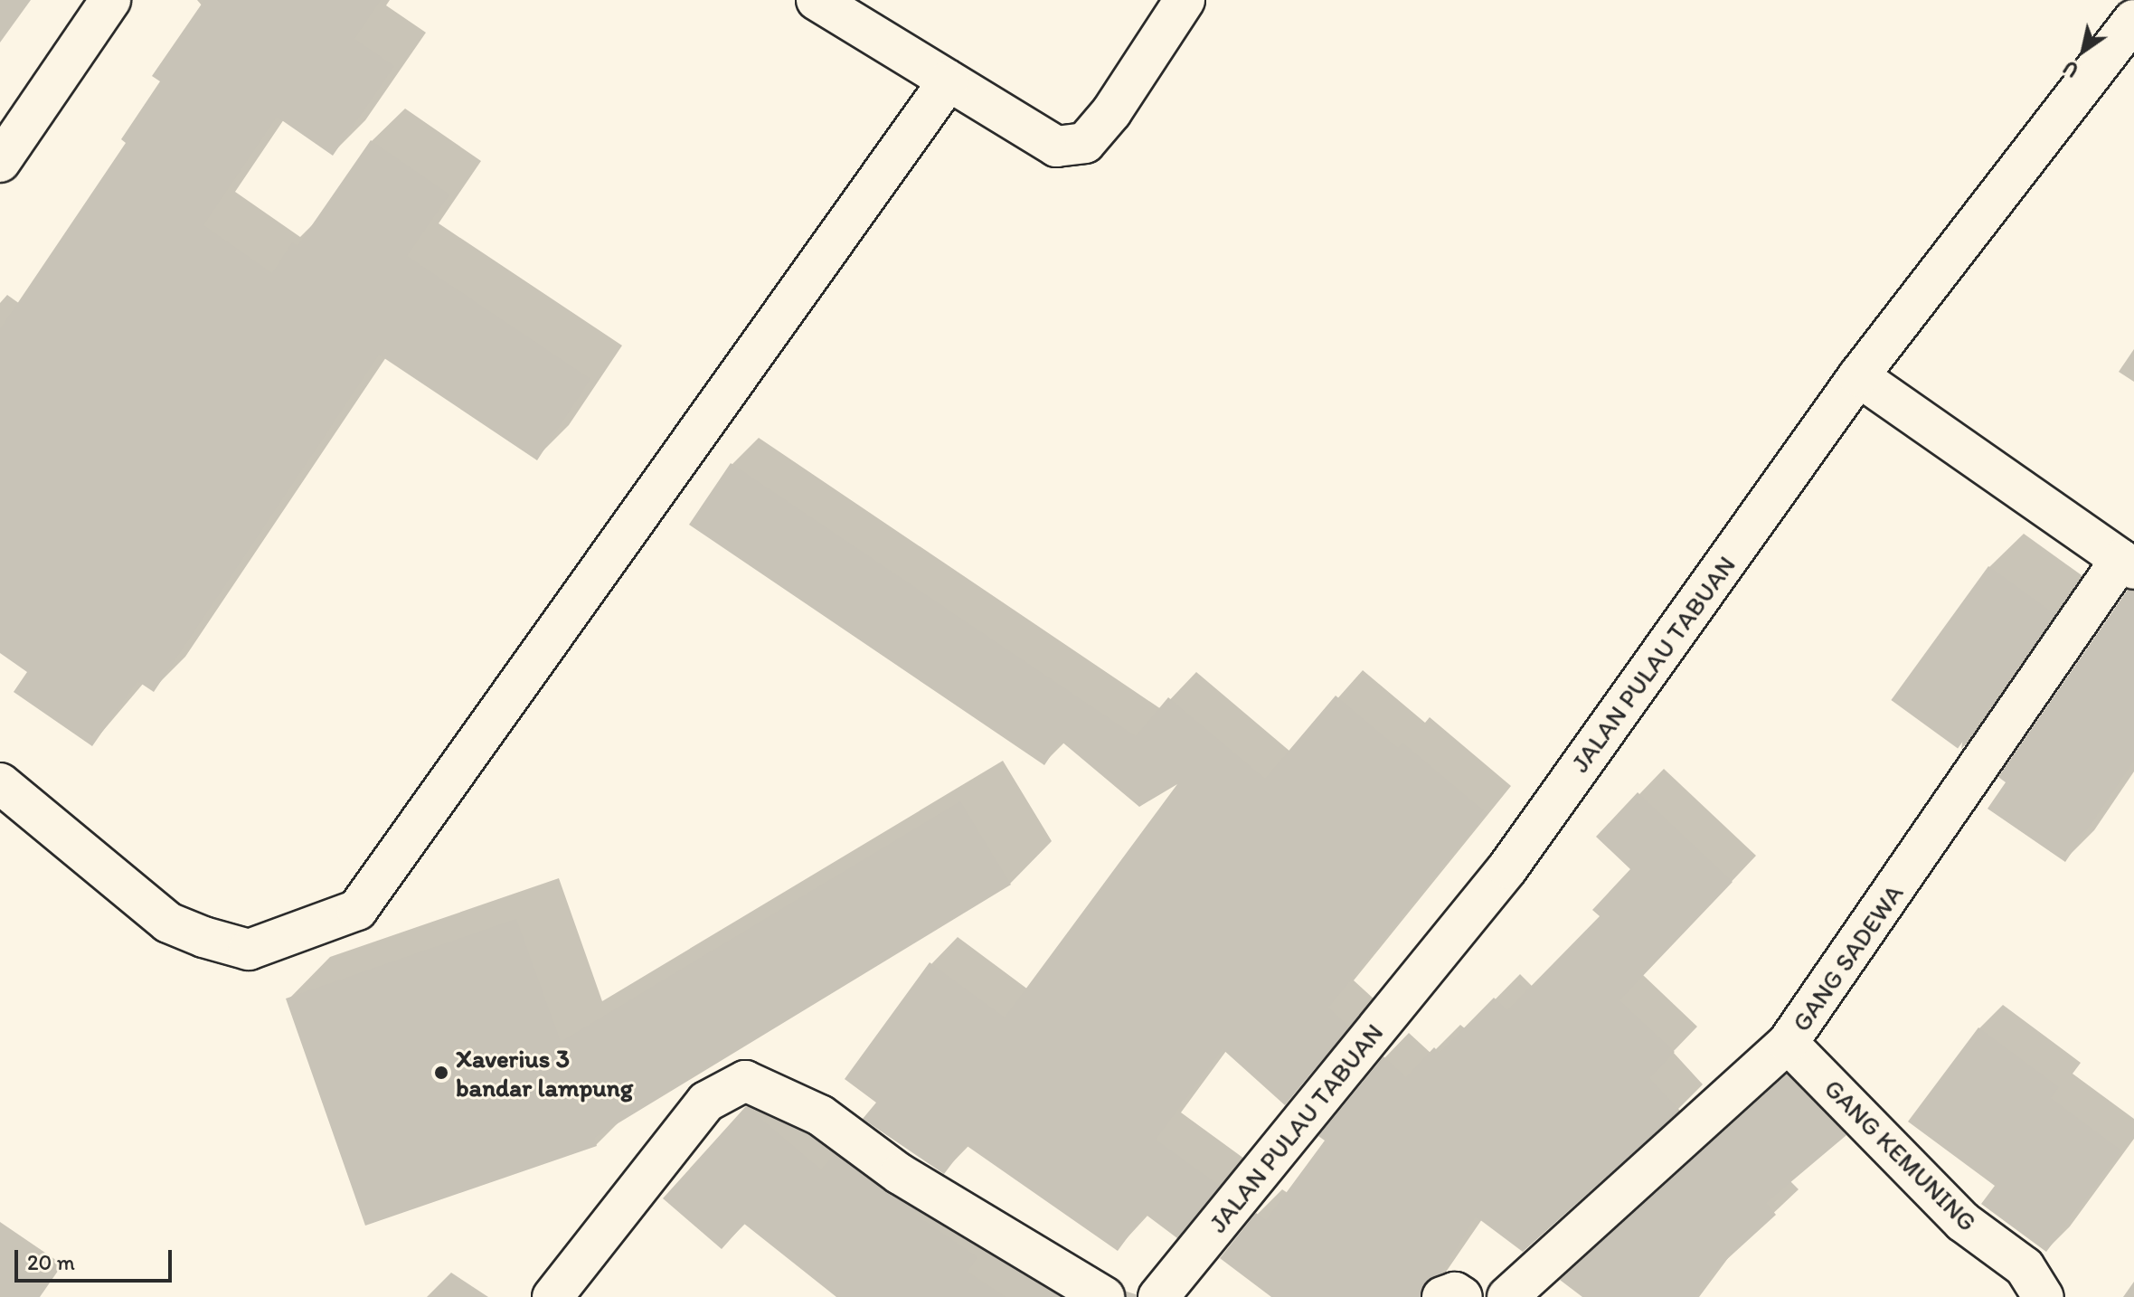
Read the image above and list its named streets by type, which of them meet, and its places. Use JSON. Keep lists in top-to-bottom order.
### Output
{
  "streets": {
    "street": ["JALAN PULAU TABUAN", "GANG SADEWA", "GANG KEMUNING"]
  },
  "crossings": [
    ["GANG SADEWA", "GANG KEMUNING"]
  ],
  "places": ["Xaverius 3 bandar lampung"],
  "scale_bar": "20 m",
  "north": "bottom left"
}
